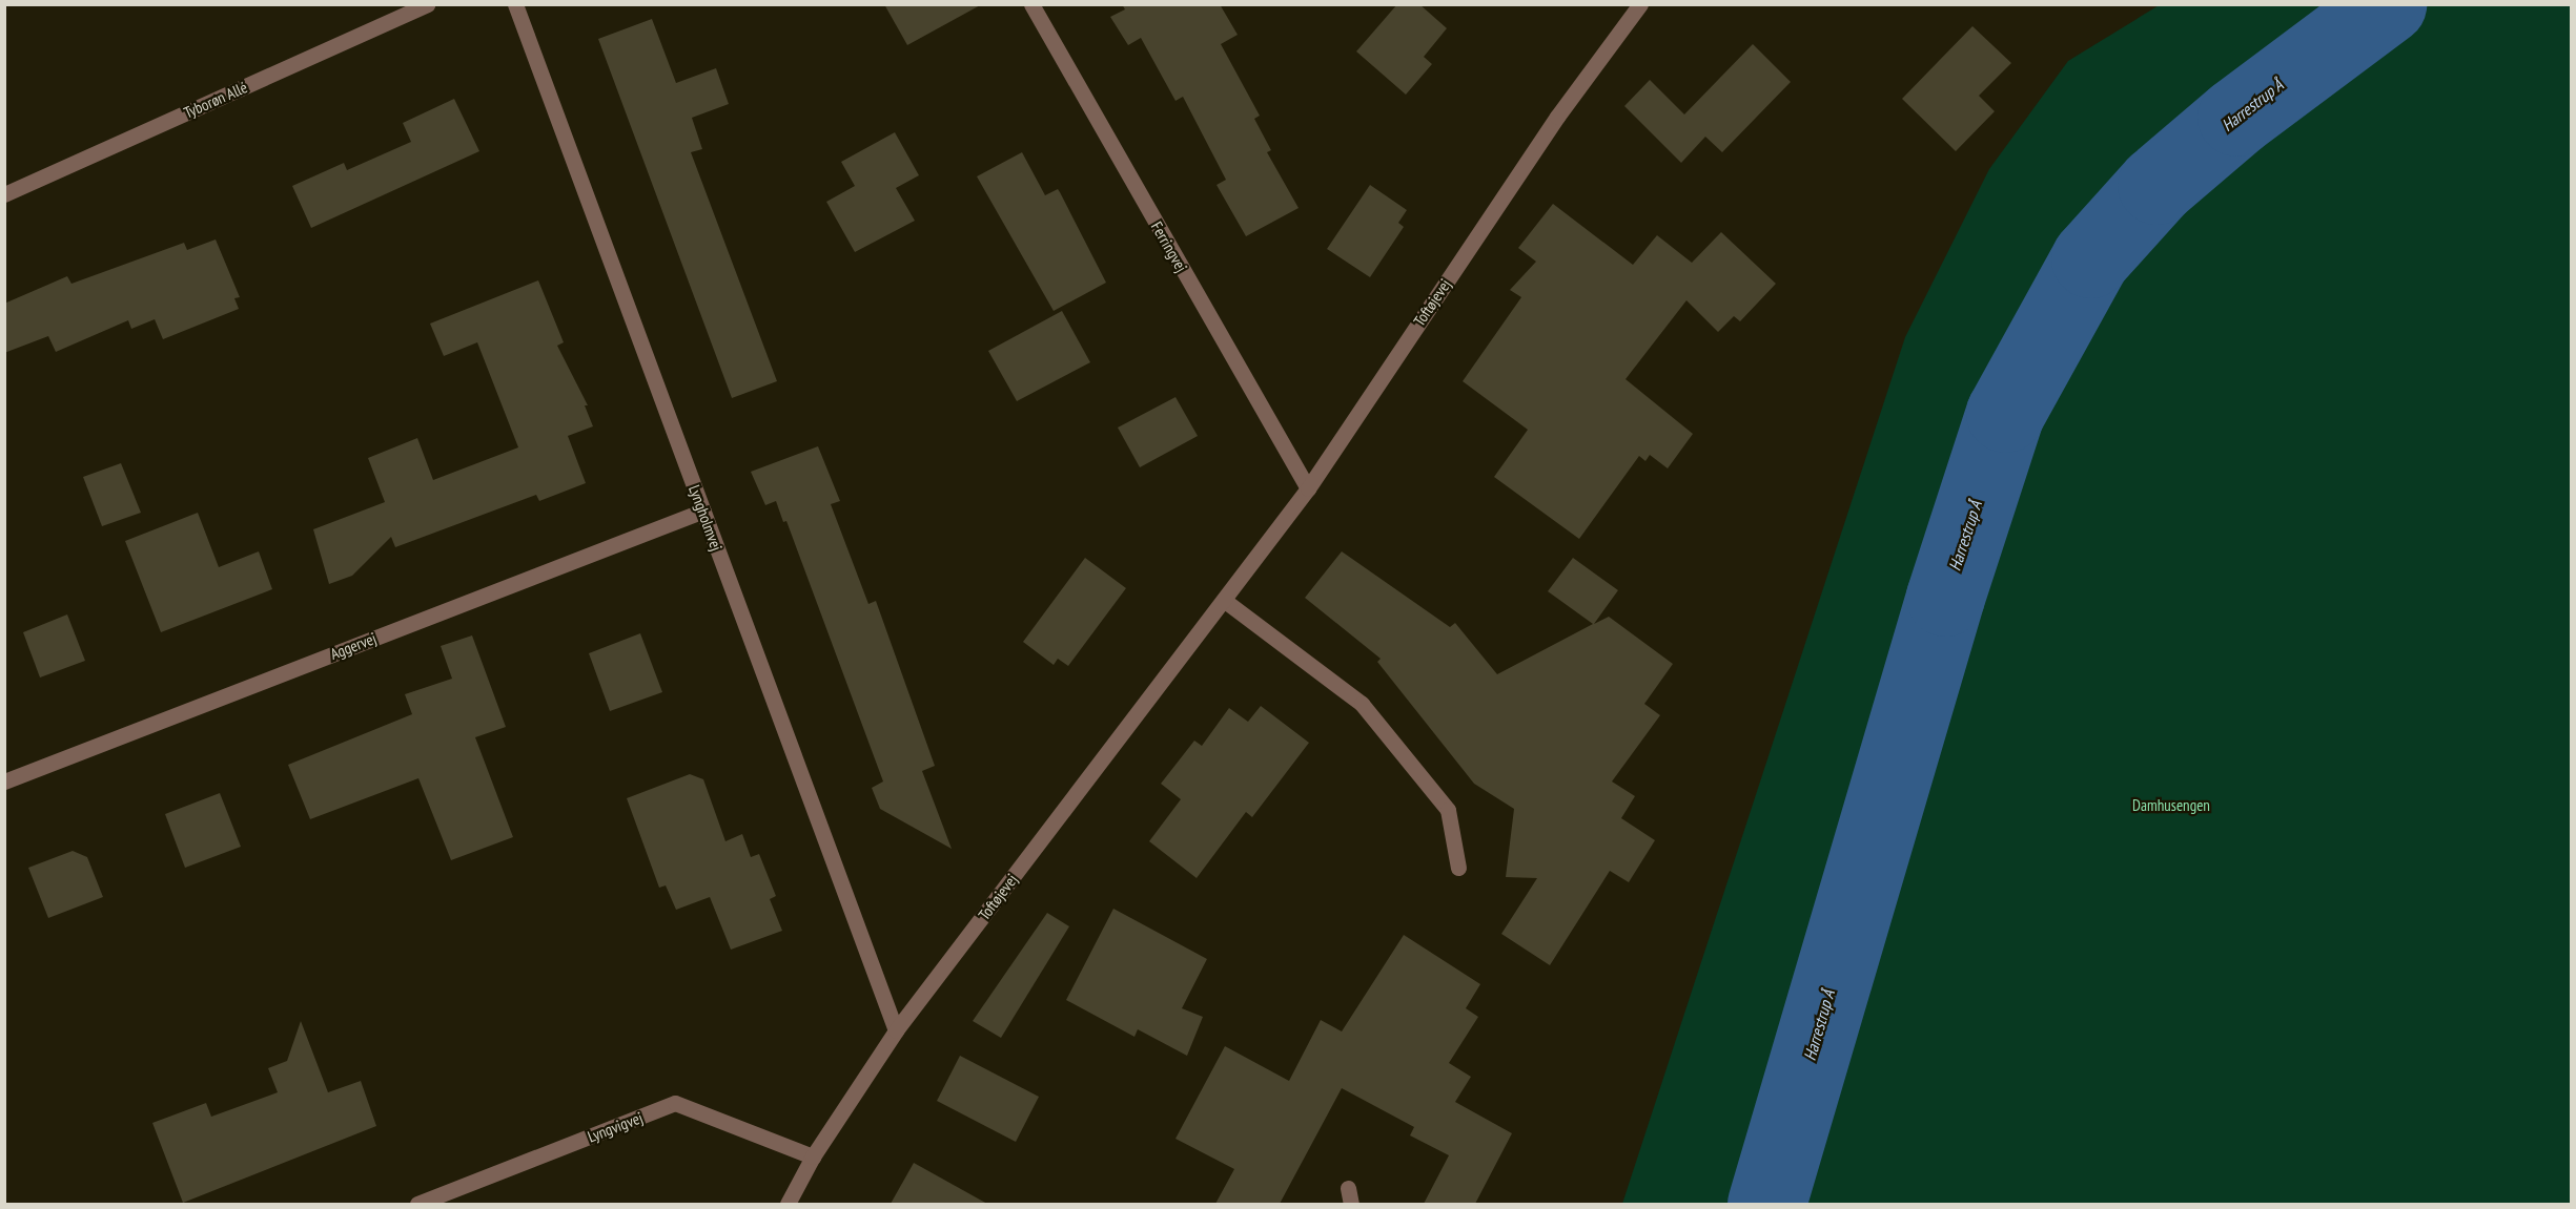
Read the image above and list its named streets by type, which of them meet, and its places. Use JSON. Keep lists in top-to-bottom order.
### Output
{
  "streets": {
    "street": [
      "Tyborøn Allé",
      "Ferringvej",
      "Toftøjevej",
      "Lyngholmvej",
      "Aggervej",
      "Lyngvigvej"
    ]
  },
  "crossings": [
    ["Ferringvej", "Toftøjevej"],
    ["Toftøjevej", "Lyngholmvej"],
    ["Toftøjevej", "Lyngvigvej"],
    ["Lyngholmvej", "Aggervej"]
  ],
  "water": ["Harrestrup Å"],
  "parks": ["Damhusengen"]
}
